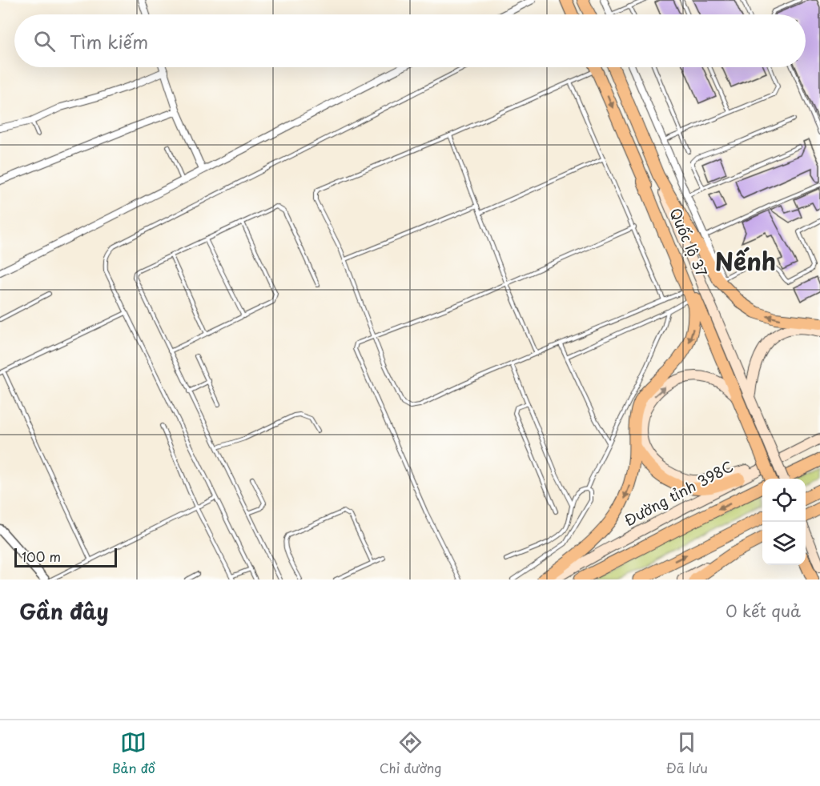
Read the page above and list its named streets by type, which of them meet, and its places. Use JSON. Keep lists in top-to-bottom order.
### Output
{
  "streets": {
    "highway": ["Quốc lộ 37"],
    "main road": ["Đường tỉnh 398C"]
  },
  "districts": ["Nếnh"],
  "scale_bar": "100 m",
  "page": {
    "search": "Tìm kiếm",
    "scale": "100 m",
    "heading": ["Gần đây", "0 kết quả"],
    "nav": ["Bản đồ", "Chỉ đường", "Đã lưu"]
  }
}
